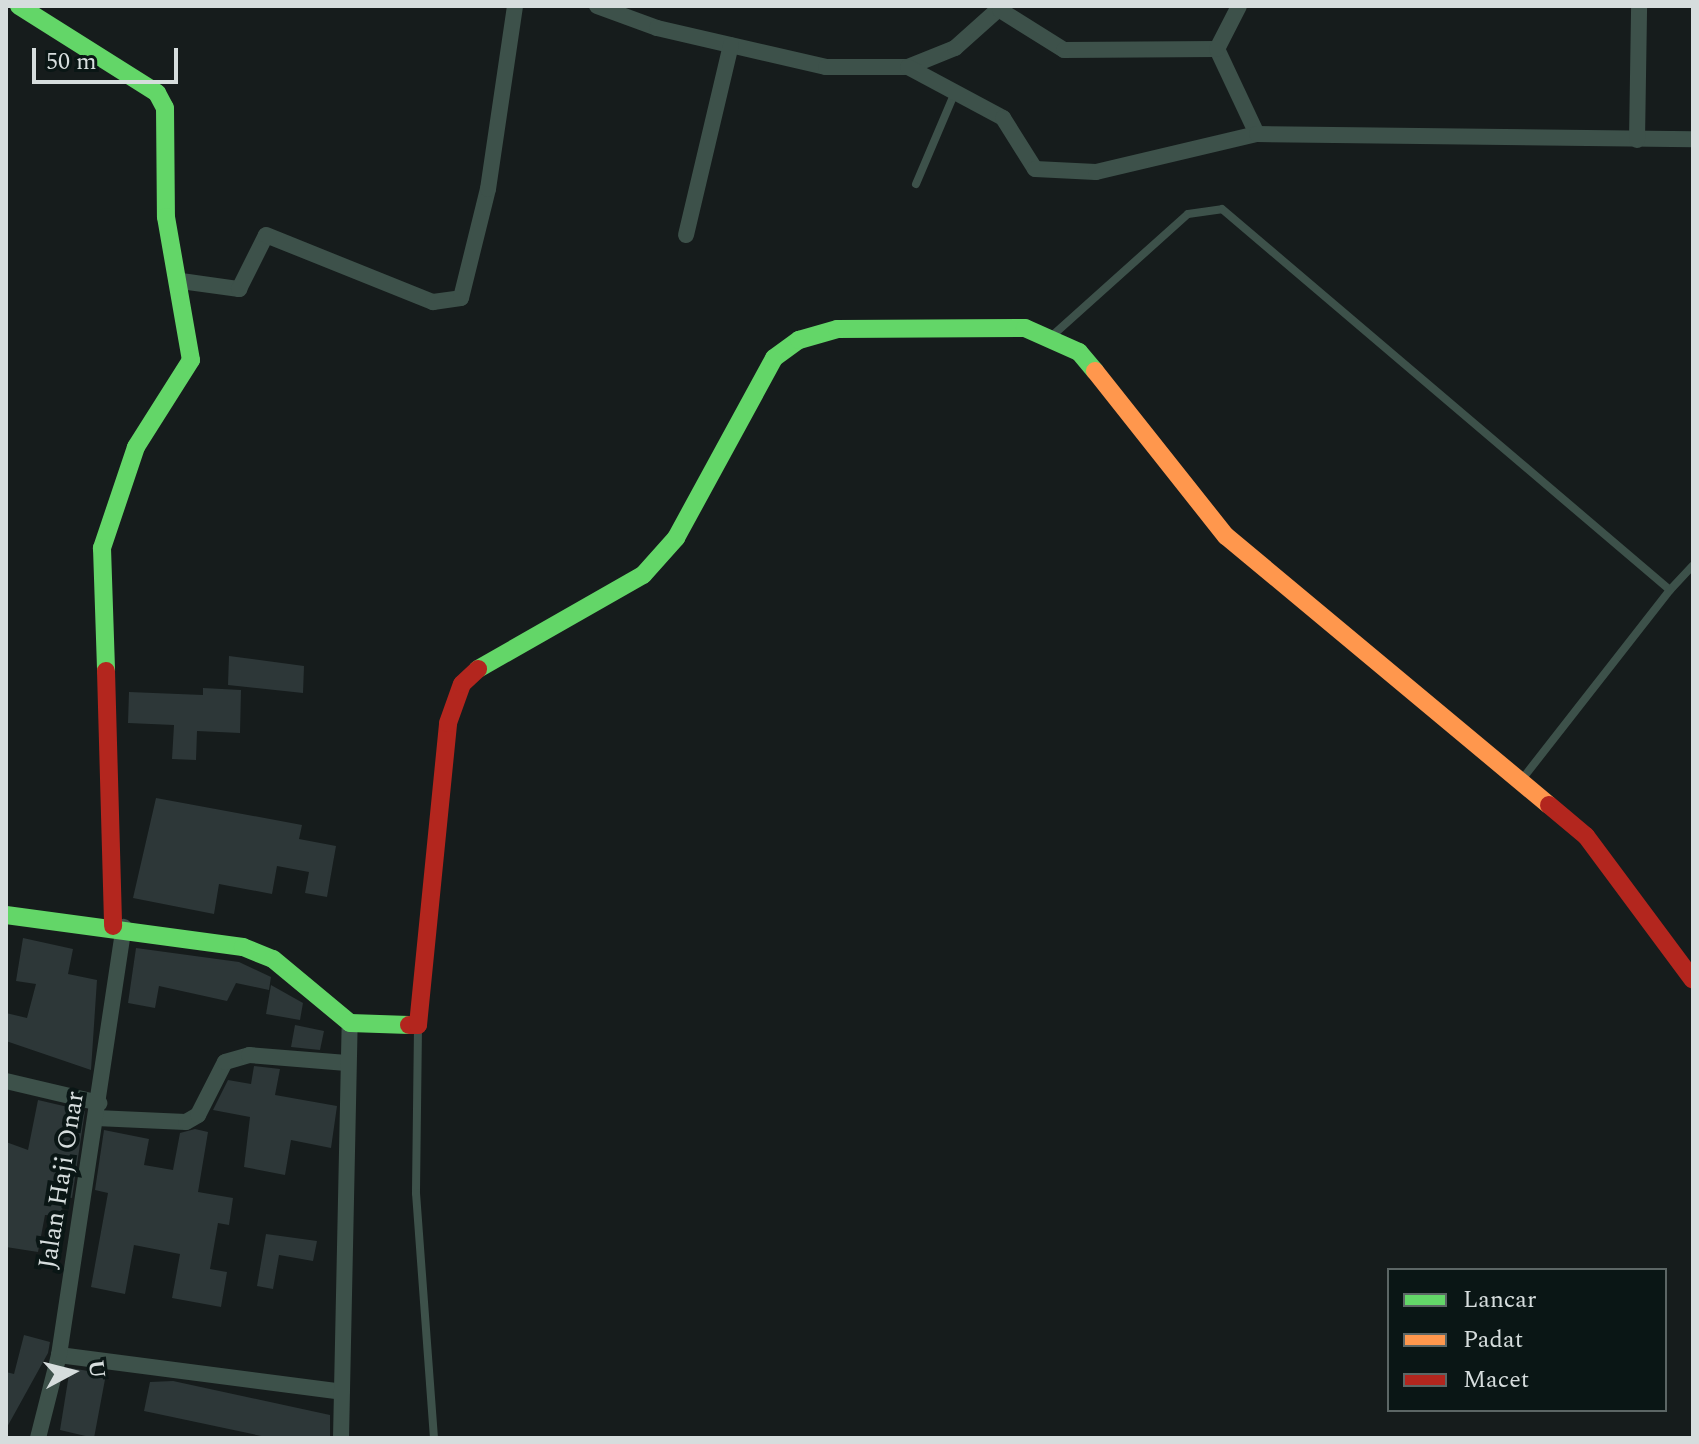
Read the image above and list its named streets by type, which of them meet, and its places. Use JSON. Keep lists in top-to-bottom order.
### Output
{
  "streets": {
    "street": ["Jalan Haji Onar"]
  },
  "legend": ["Lancar", "Padat", "Macet"],
  "scale_bar": "50 m",
  "north": "right"
}
